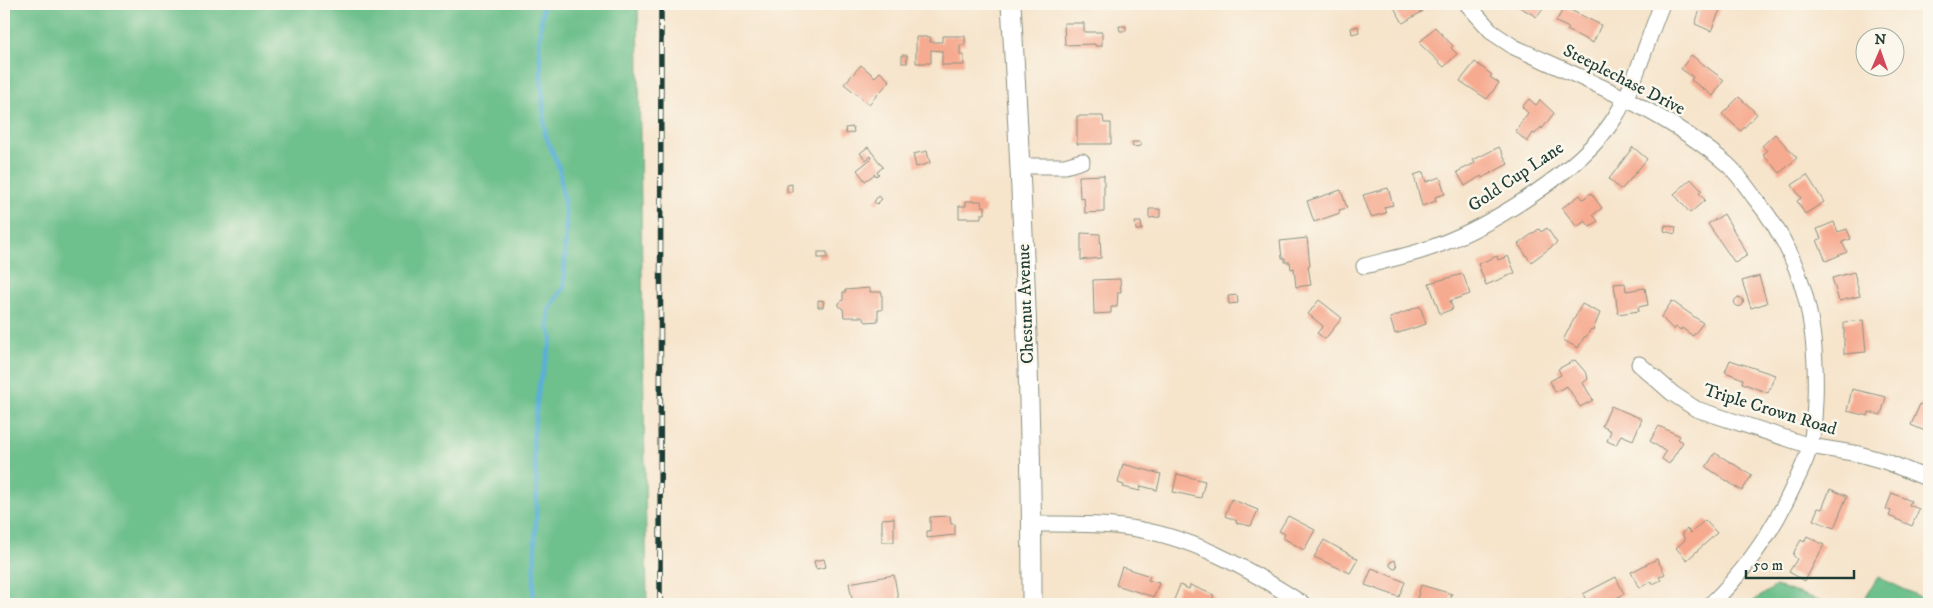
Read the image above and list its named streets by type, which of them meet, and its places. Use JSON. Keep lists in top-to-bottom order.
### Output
{
  "streets": {
    "street": [
      "Steeplechase Drive",
      "Gold Cup Lane",
      "Chestnut Avenue",
      "Triple Crown Road"
    ]
  },
  "crossings": [
    ["Steeplechase Drive", "Gold Cup Lane"],
    ["Steeplechase Drive", "Triple Crown Road"]
  ],
  "scale_bar": "50 m",
  "north": "top"
}
